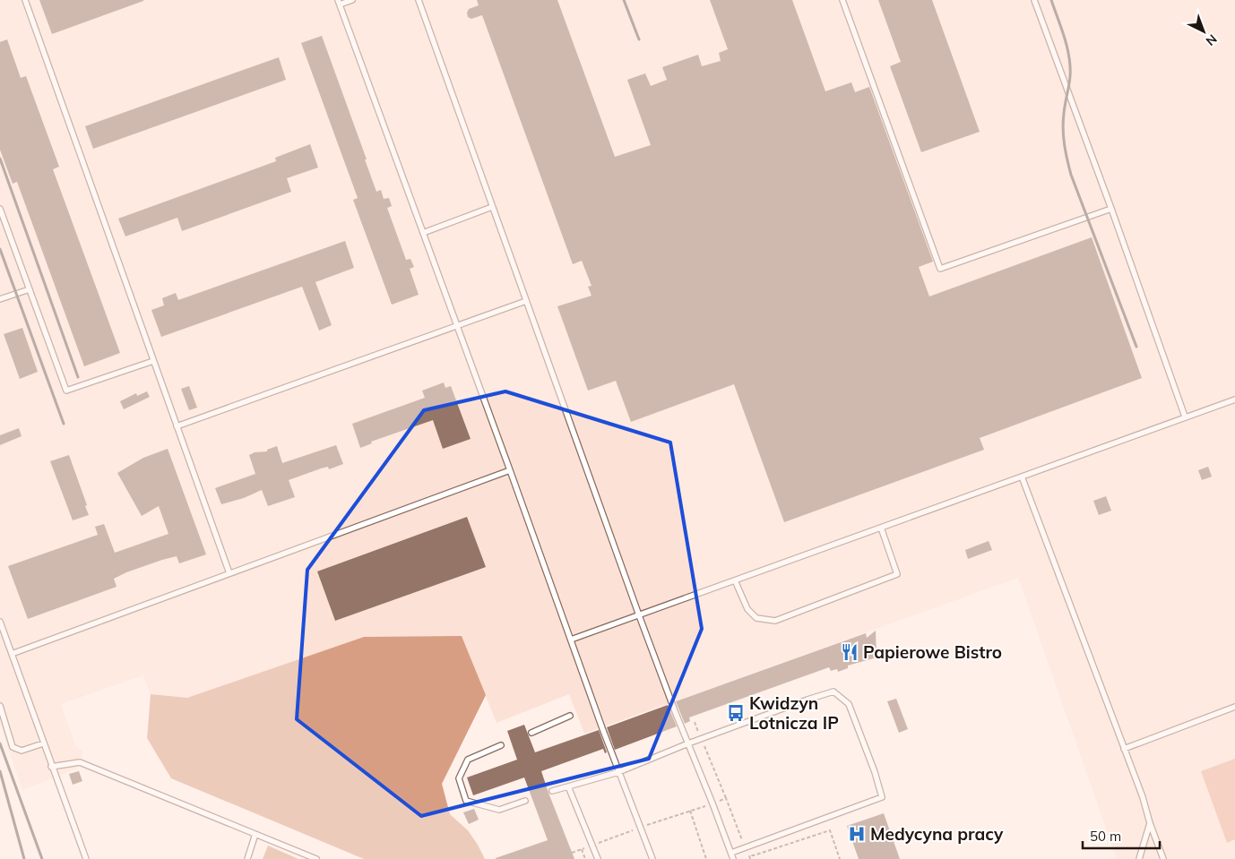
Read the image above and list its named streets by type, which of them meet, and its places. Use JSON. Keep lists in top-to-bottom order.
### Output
{
  "places": {
    "restaurant": ["Papierowe Bistro"],
    "bus stop": ["Kwidzyn Lotnicza IP"],
    "hospital": ["Medycyna pracy"]
  },
  "scale_bar": "50 m",
  "north": "bottom right"
}
